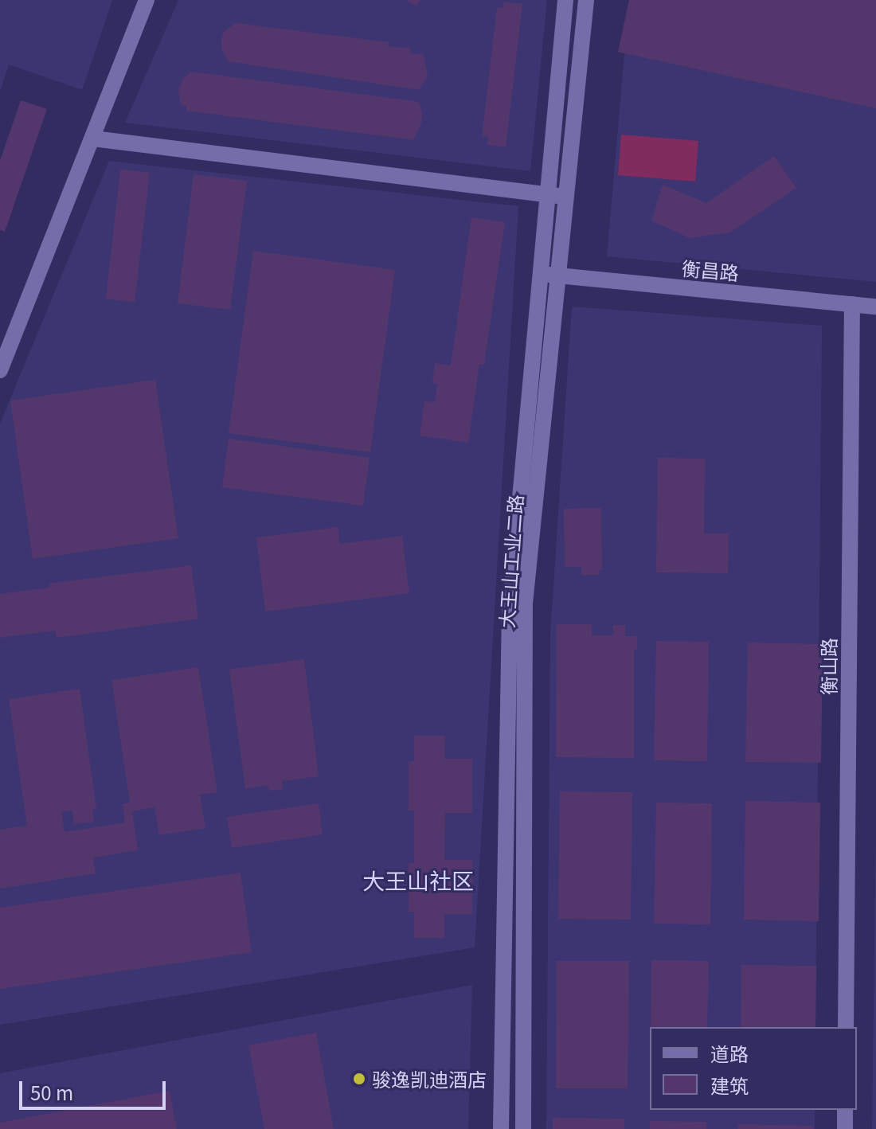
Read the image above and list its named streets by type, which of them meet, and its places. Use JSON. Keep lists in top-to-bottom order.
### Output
{
  "streets": {
    "street": ["衡昌路", "大王山工业二路", "衡山路"]
  },
  "crossings": [
    ["衡昌路", "大王山工业二路"],
    ["衡昌路", "衡山路"]
  ],
  "districts": ["大王山社区"],
  "places": ["骏逸凯迪酒店"],
  "legend": ["道路", "建筑"],
  "scale_bar": "50 m"
}
